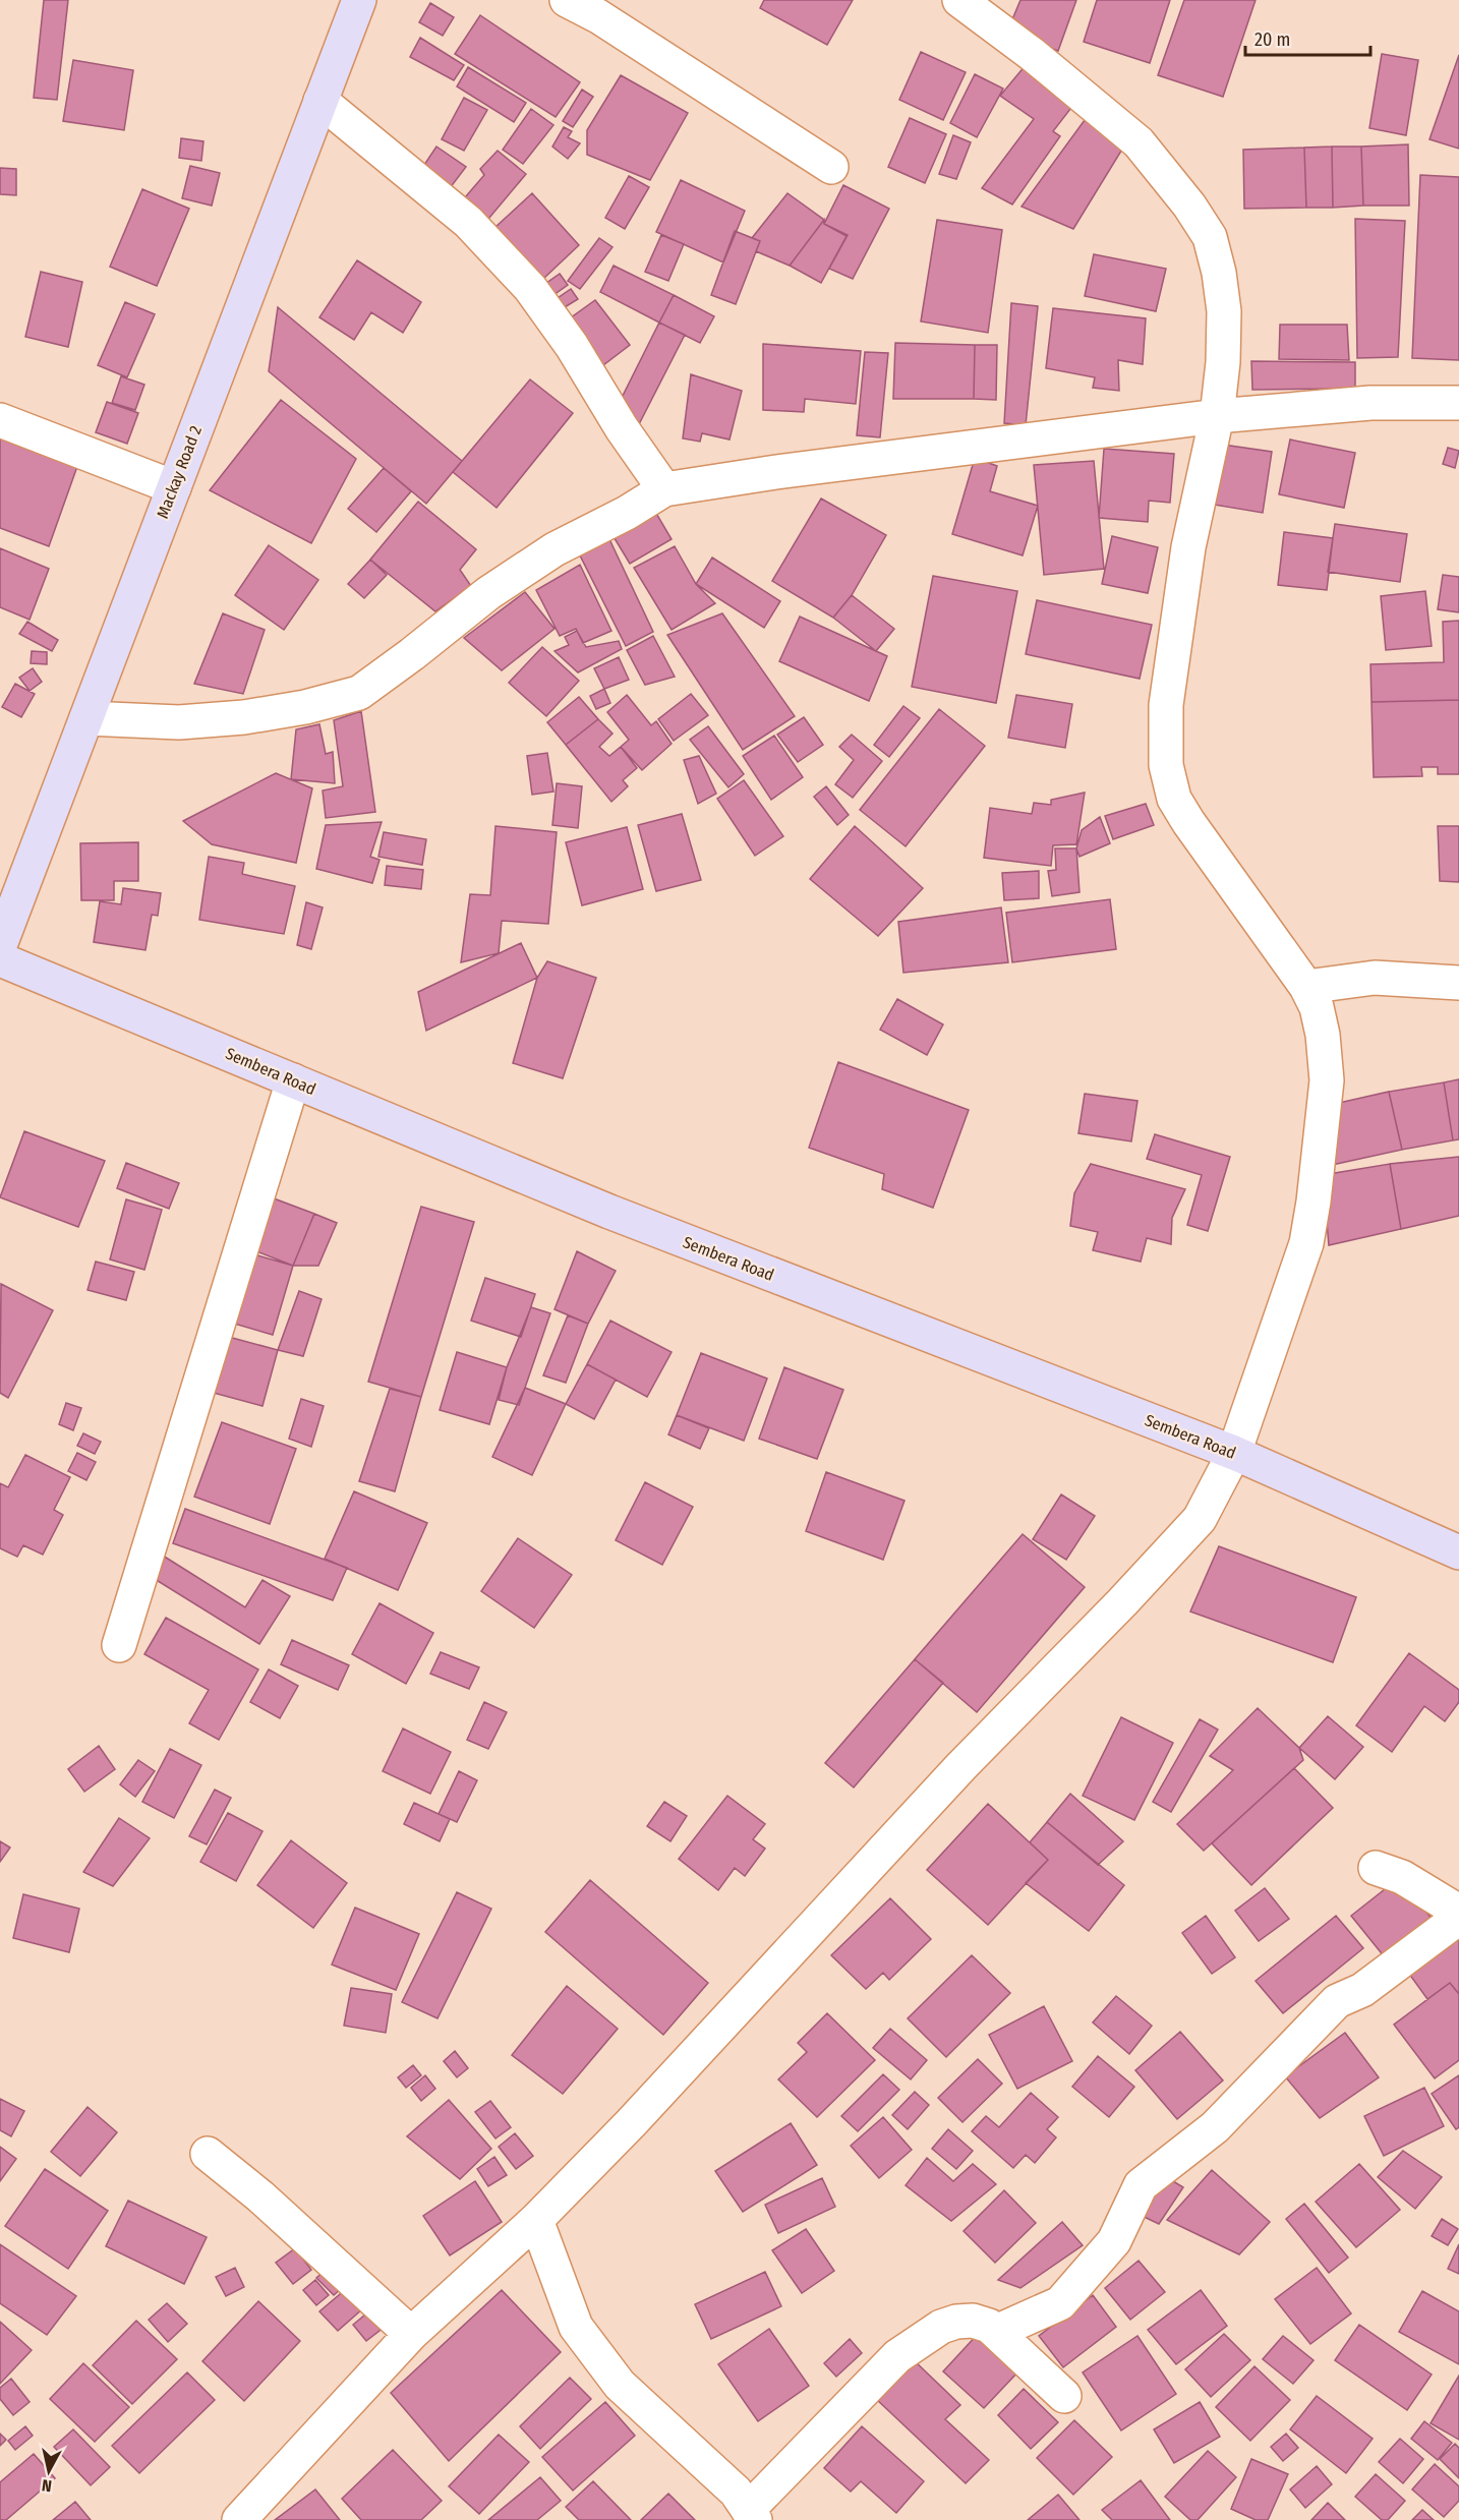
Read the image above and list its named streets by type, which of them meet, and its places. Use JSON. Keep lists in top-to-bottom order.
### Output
{
  "streets": {
    "street": ["Mackay Road 2", "Sembera Road"]
  },
  "scale_bar": "20 m",
  "north": "bottom"
}
